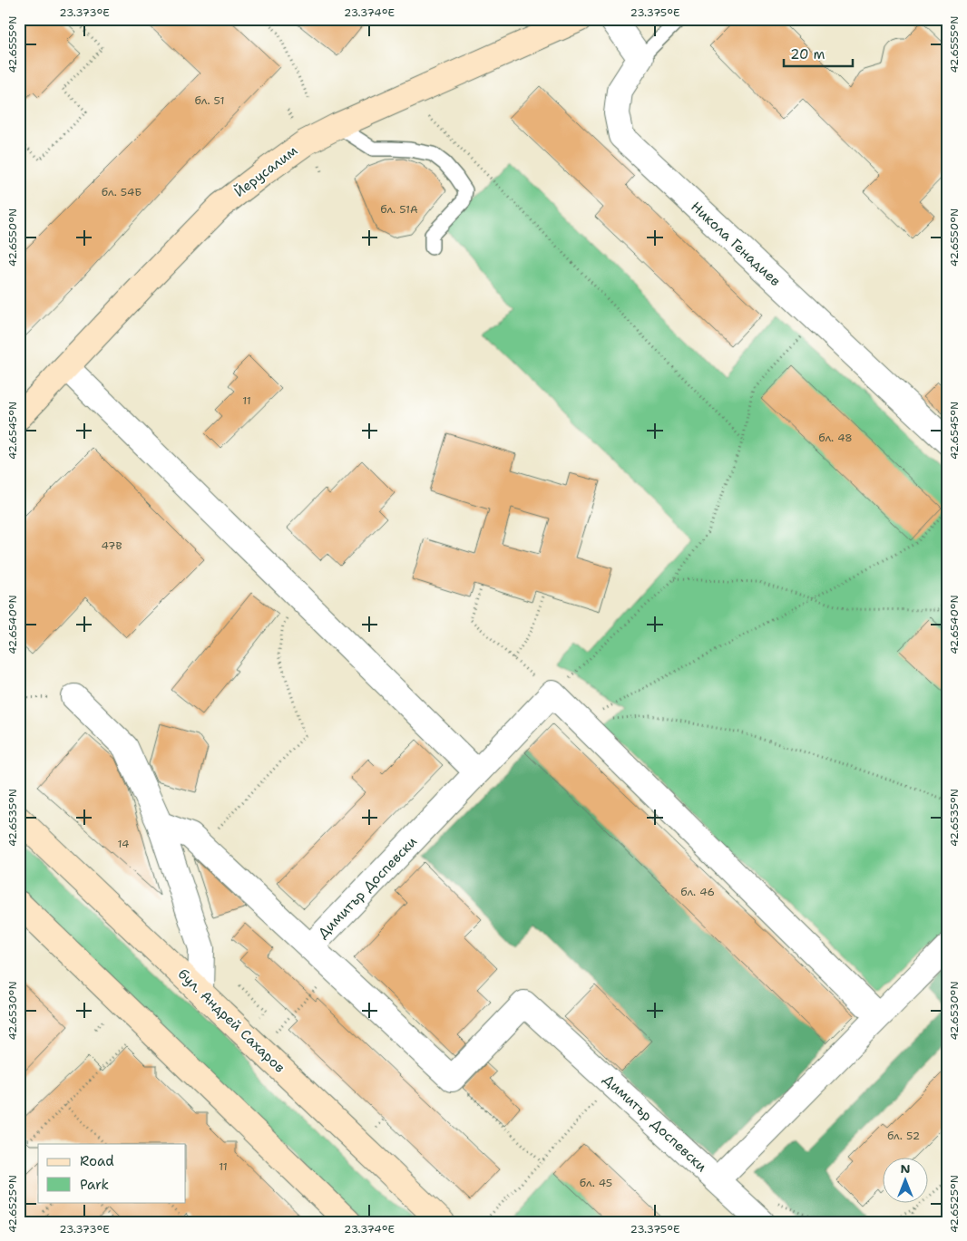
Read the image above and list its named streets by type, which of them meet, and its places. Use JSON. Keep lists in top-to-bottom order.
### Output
{
  "streets": {
    "main road": ["Йерусалим", "бул. Андрей Сахаров"],
    "street": ["Никола Генадиев", "Димитър Доспевски"]
  },
  "house_numbers": [
    "бл. 51",
    "бл. 54Б",
    "бл. 51А",
    "11",
    "бл. 48",
    "47В",
    "14",
    "бл. 46",
    "бл. 52",
    "11",
    "бл. 45"
  ],
  "legend": ["Road", "Park"],
  "scale_bar": "20 m",
  "north": "top",
  "coordinates": [
    "23.373°E",
    "23.374°E",
    "23.375°E",
    "42.6555°N",
    "42.6550°N",
    "42.6545°N",
    "42.6540°N",
    "42.6535°N",
    "42.6530°N",
    "42.6525°N"
  ]
}
